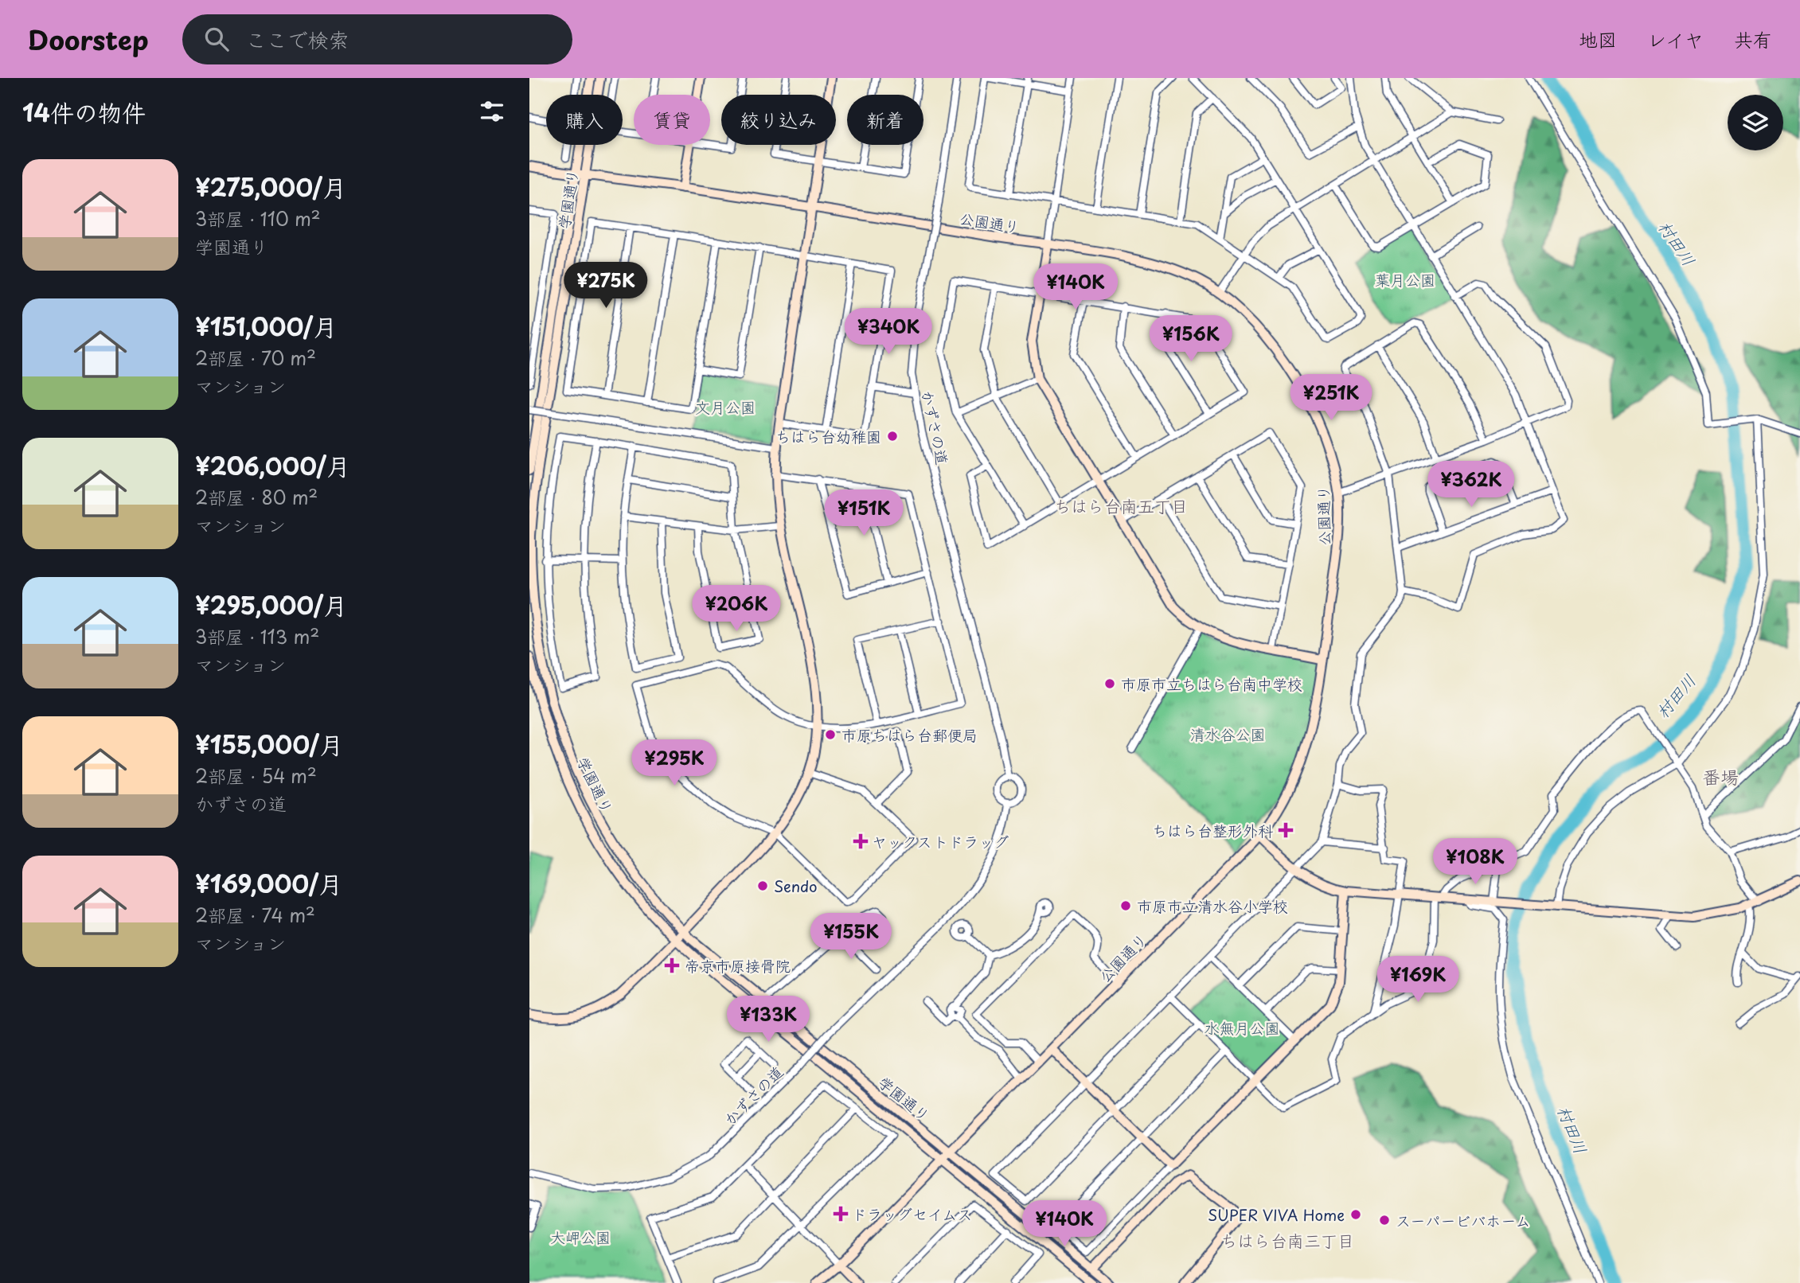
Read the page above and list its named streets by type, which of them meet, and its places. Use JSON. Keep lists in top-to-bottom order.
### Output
{
  "streets": {
    "street": ["学園通り", "公園通り", "かずさの道"]
  },
  "crossings": [
    ["学園通り", "公園通り"]
  ],
  "districts": ["ちはら台南五丁目", "番場", "ちはら台南三丁目"],
  "water": ["村田川"],
  "parks": [
    "葉月公園",
    "文月公園",
    "清水谷公園",
    "水無月公園",
    "大岬公園"
  ],
  "places": {
    "other": [
      "ちはら台幼稚園",
      "市原市立ちはら台南中学校",
      "市原ちはら台郵便局",
      "Sendo",
      "市原市立清水谷小学校",
      "SUPER VIVA Home",
      "スーパービバホーム"
    ],
    "health": [
      "ちはら台整形外科",
      "ヤックストドラッグ",
      "帝京市原接骨院",
      "ドラッグセイムス"
    ]
  },
  "page": {
    "header": "Doorstep",
    "search": "ここで検索",
    "nav": ["地図", "レイヤ", "共有"],
    "heading": "14件の物件",
    "chip": [
      "購入",
      "賃貸",
      "絞り込み",
      "新着"
    ],
    "list": [
      {
        "name": "¥275,000/月",
        "note": "3部屋 · 110 m² · 学園通り"
      },
      {
        "name": "¥151,000/月",
        "note": "2部屋 · 70 m² · マンション"
      },
      {
        "name": "¥206,000/月",
        "note": "2部屋 · 80 m² · マンション"
      },
      {
        "name": "¥295,000/月",
        "note": "3部屋 · 113 m² · マンション"
      },
      {
        "name": "¥155,000/月",
        "note": "2部屋 · 54 m² · かずさの道"
      },
      {
        "name": "¥169,000/月",
        "note": "2部屋 · 74 m² · マンション"
      }
    ],
    "price": [
      "¥275K",
      "¥140K",
      "¥340K",
      "¥156K",
      "¥251K",
      "¥362K",
      "¥151K",
      "¥206K",
      "¥295K",
      "¥108K",
      "¥155K",
      "¥169K",
      "¥133K",
      "¥140K"
    ]
  }
}
